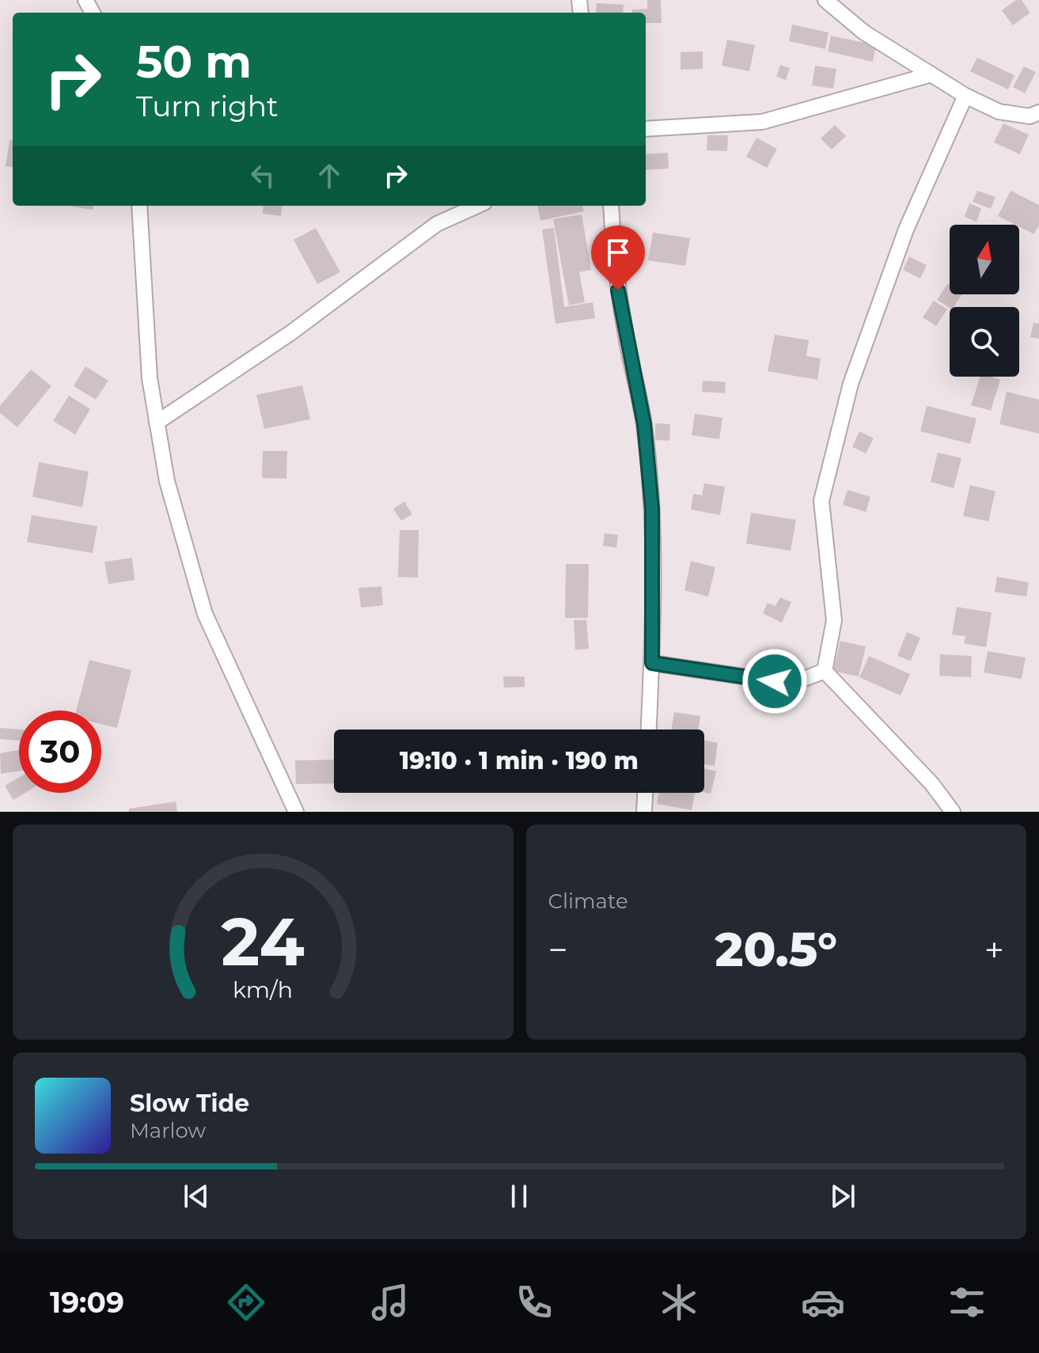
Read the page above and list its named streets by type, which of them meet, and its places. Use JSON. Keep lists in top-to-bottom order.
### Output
{
  "north": "top",
  "page": {
    "turn": ["50 m", "Turn right"],
    "limit": "30",
    "trip": "19:10 · 1 min · 190 m",
    "tile": "Climate",
    "heat": ["−", "20.5°", "+"],
    "song": ["Slow Tide", "Marlow"],
    "tabs": "19:09",
    "gauge": ["24", "km/h"]
  }
}
